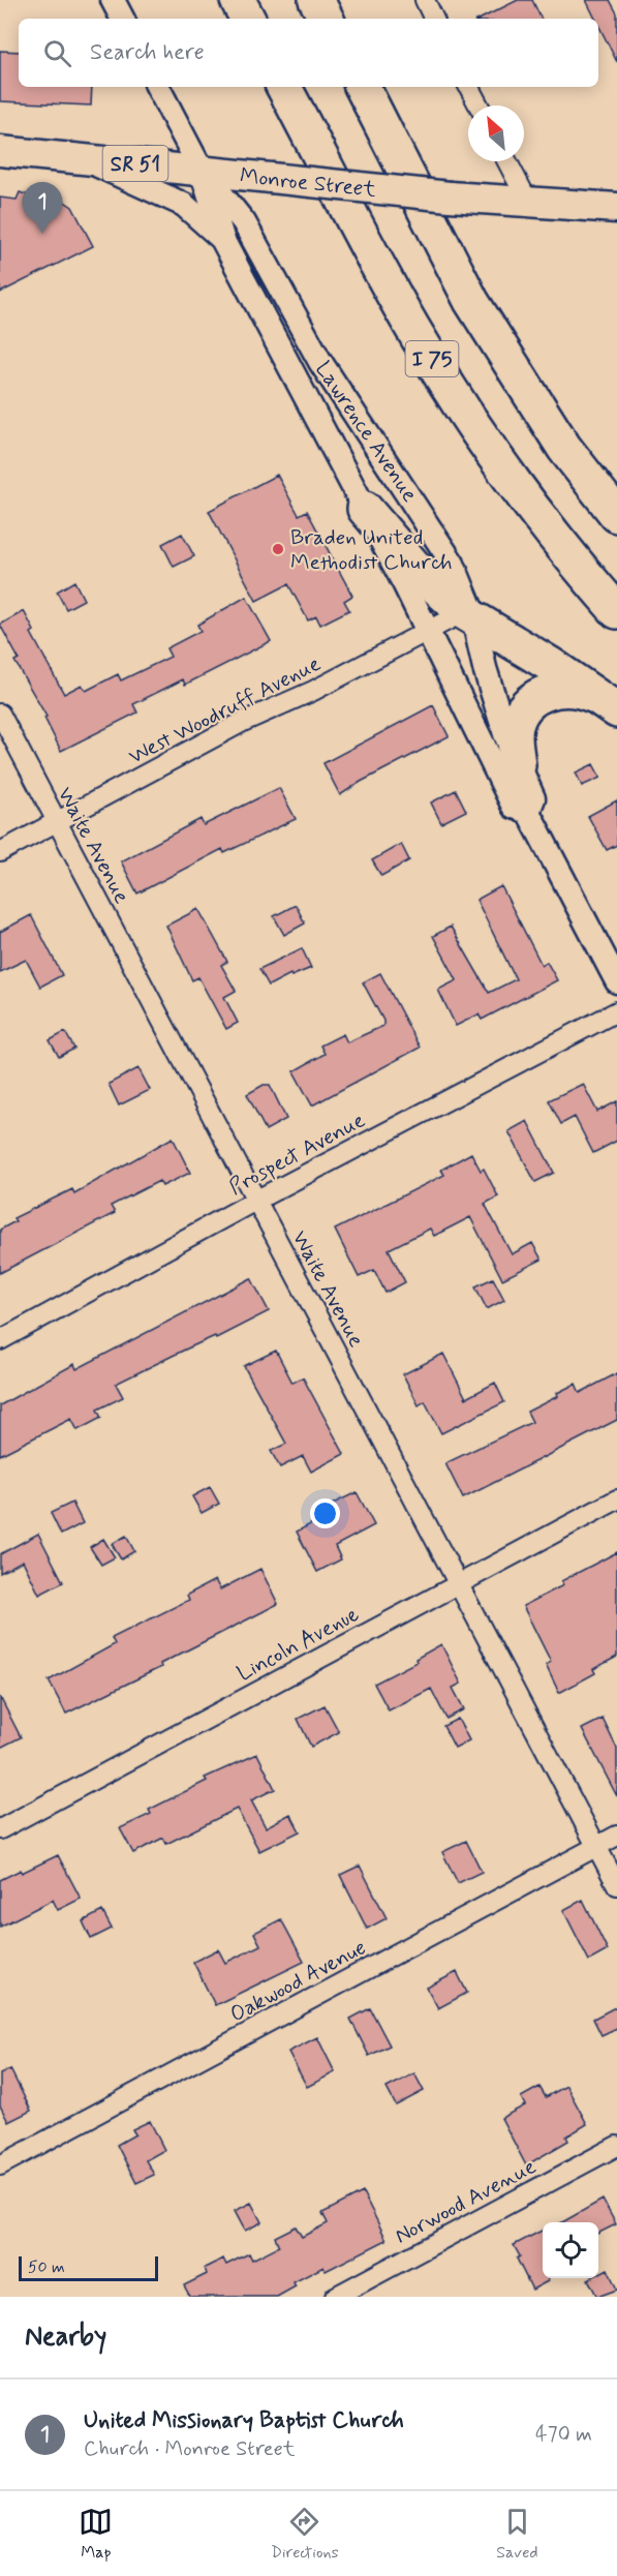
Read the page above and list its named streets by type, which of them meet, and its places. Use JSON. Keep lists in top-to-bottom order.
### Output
{
  "streets": {
    "highway": ["I 75"],
    "main road": ["SR 51", "Monroe Street"],
    "street": [
      "Lawrence Avenue",
      "West Woodruff Avenue",
      "Waite Avenue",
      "Prospect Avenue",
      "Lincoln Avenue",
      "Oakwood Avenue",
      "Norwood Avenue"
    ]
  },
  "crossings": [
    ["Monroe Street", "Lawrence Avenue"],
    ["Lawrence Avenue", "West Woodruff Avenue"],
    ["West Woodruff Avenue", "Waite Avenue"],
    ["Waite Avenue", "Prospect Avenue"],
    ["Waite Avenue", "Lincoln Avenue"],
    ["Waite Avenue", "Oakwood Avenue"]
  ],
  "places": ["Braden United Methodist Church"],
  "scale_bar": "50 m",
  "north": "top left",
  "page": {
    "search": "Search here",
    "pins": "1",
    "scale": "50 m",
    "heading": "Nearby",
    "list": [
      {
        "mark": "1",
        "name": "United Missionary Baptist Church",
        "note": "Church · Monroe Street",
        "value": "470 m"
      }
    ],
    "nav": ["Map", "Directions", "Saved"]
  }
}
